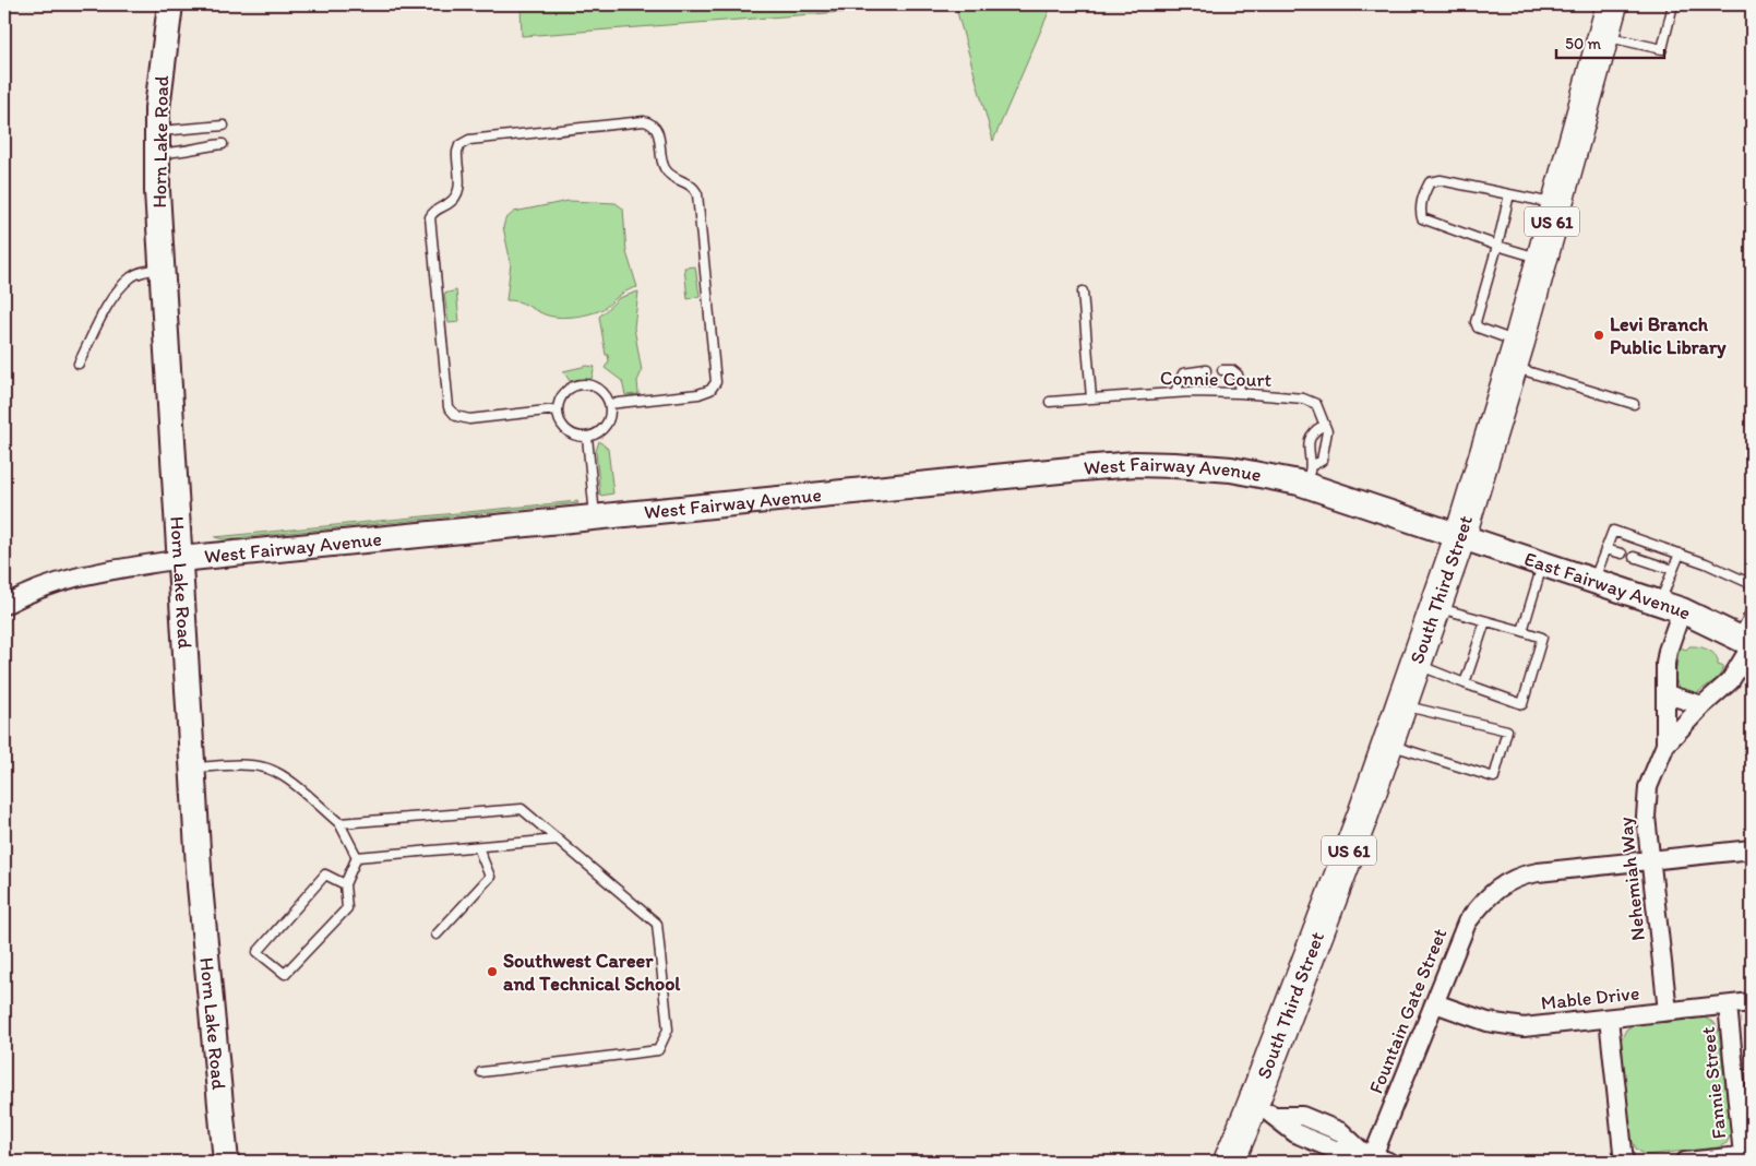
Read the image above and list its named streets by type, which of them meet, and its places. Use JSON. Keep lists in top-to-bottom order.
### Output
{
  "streets": {
    "highway": ["US 61", "South Third Street"],
    "street": [
      "Horn Lake Road",
      "West Fairway Avenue",
      "East Fairway Avenue",
      "Nehemiah Way",
      "Mable Drive",
      "Fountain Gate Street",
      "Fannie Street"
    ],
    "lane": ["Connie Court"]
  },
  "crossings": [
    ["Horn Lake Road", "West Fairway Avenue"],
    ["Connie Court", "West Fairway Avenue"],
    ["West Fairway Avenue", "East Fairway Avenue"],
    ["West Fairway Avenue", "South Third Street"],
    ["East Fairway Avenue", "South Third Street"],
    ["East Fairway Avenue", "Nehemiah Way"],
    ["Nehemiah Way", "Mable Drive"],
    ["Nehemiah Way", "Fountain Gate Street"],
    ["Mable Drive", "Fountain Gate Street"],
    ["Mable Drive", "Fannie Street"]
  ],
  "places": ["Levi Branch Public Library", "Southwest Career and Technical School"],
  "scale_bar": "50 m"
}
